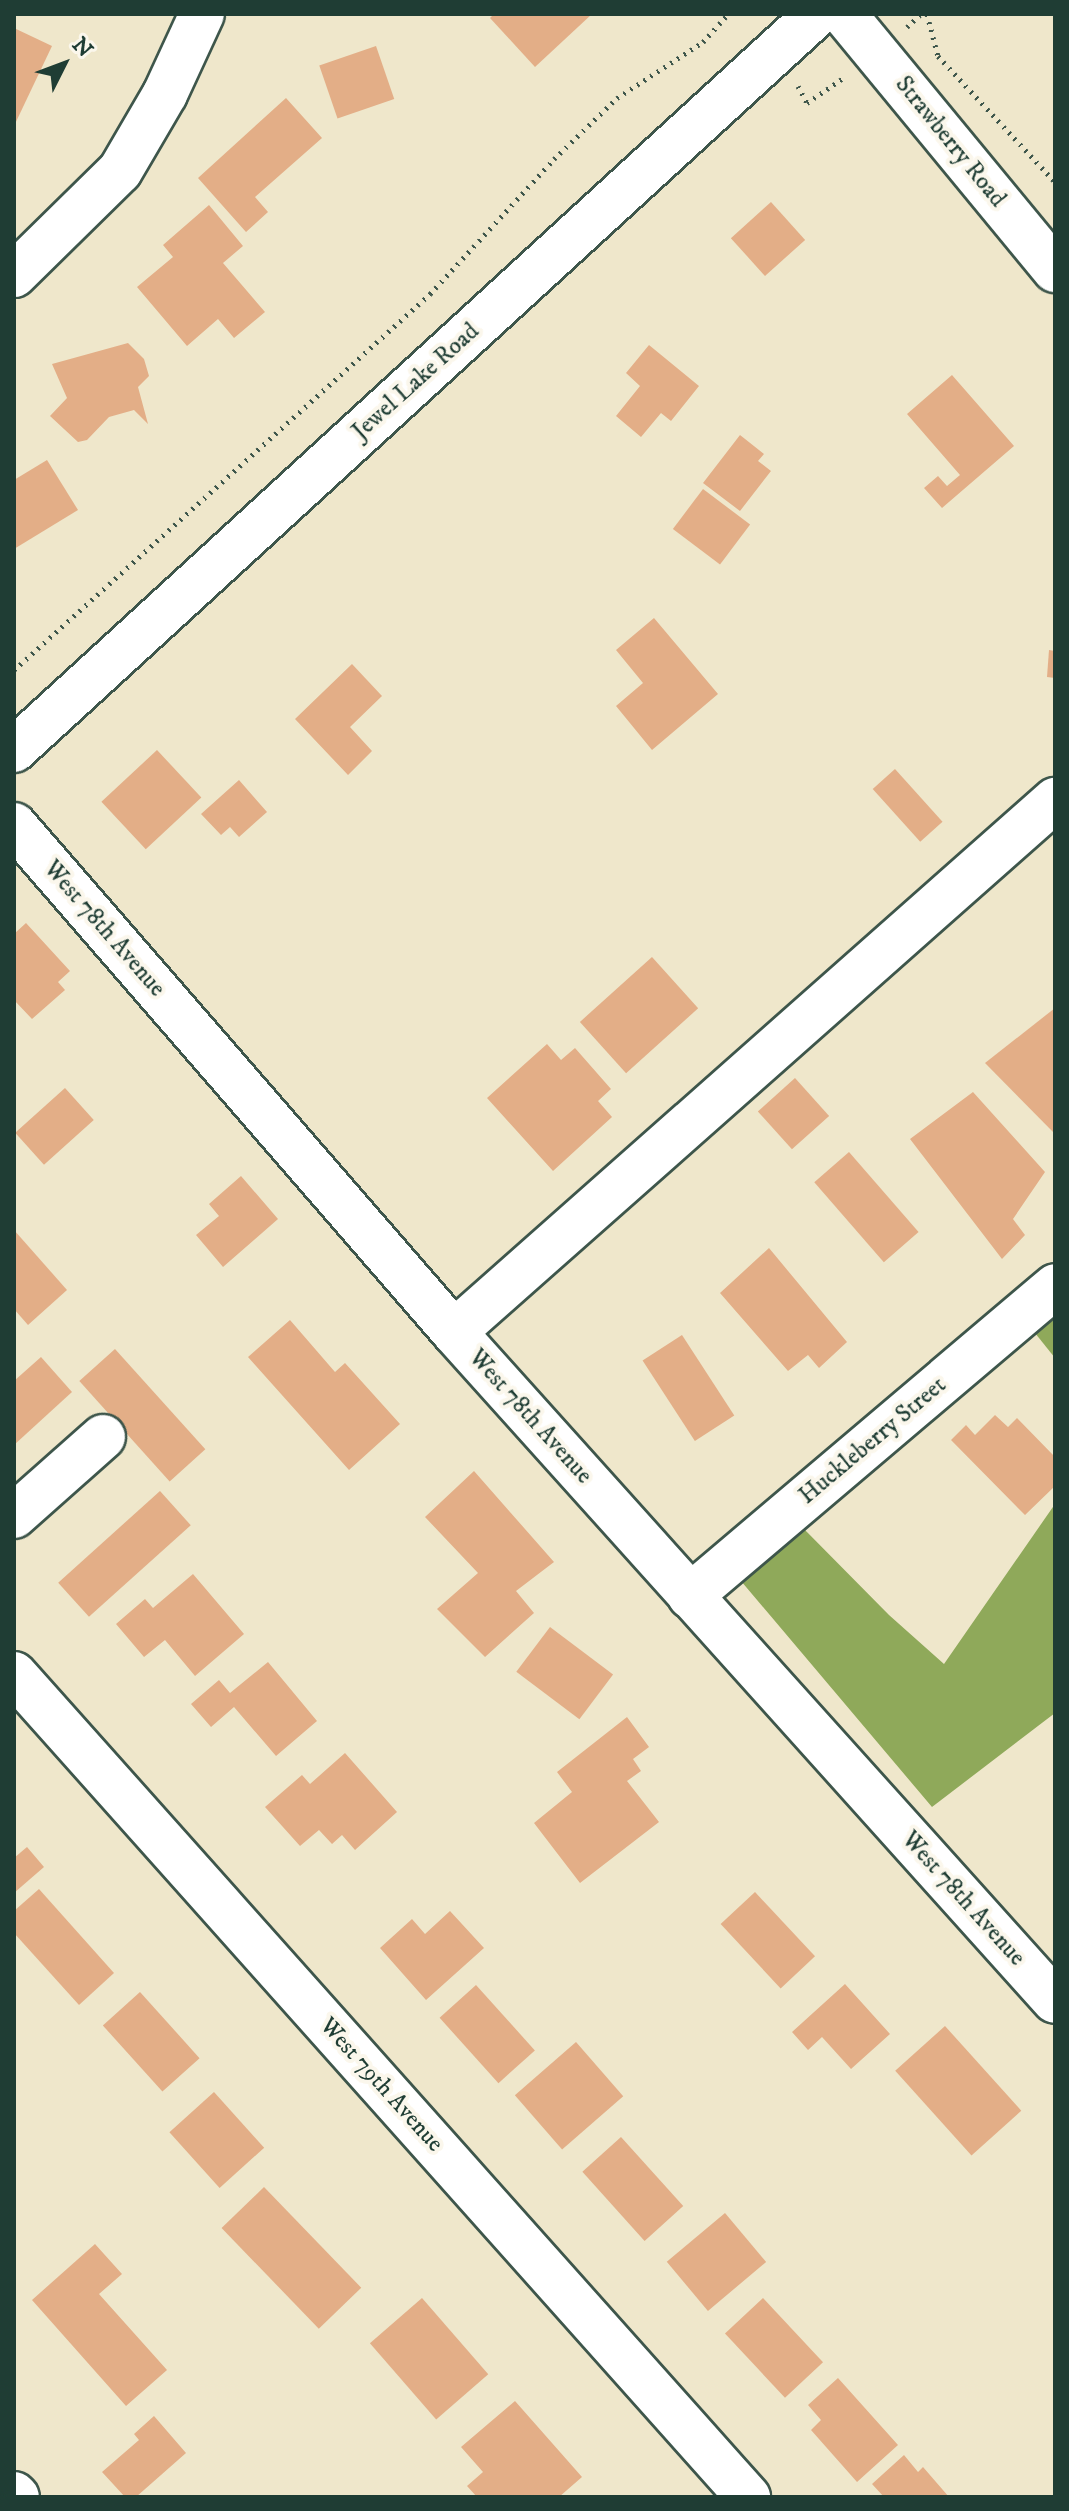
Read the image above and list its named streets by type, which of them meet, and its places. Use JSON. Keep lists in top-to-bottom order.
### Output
{
  "streets": {
    "street": [
      "Strawberry Road",
      "Jewel Lake Road",
      "West 78th Avenue",
      "Huckleberry Street",
      "West 79th Avenue"
    ]
  },
  "crossings": [
    ["West 78th Avenue", "Huckleberry Street"]
  ],
  "north": "top right"
}
